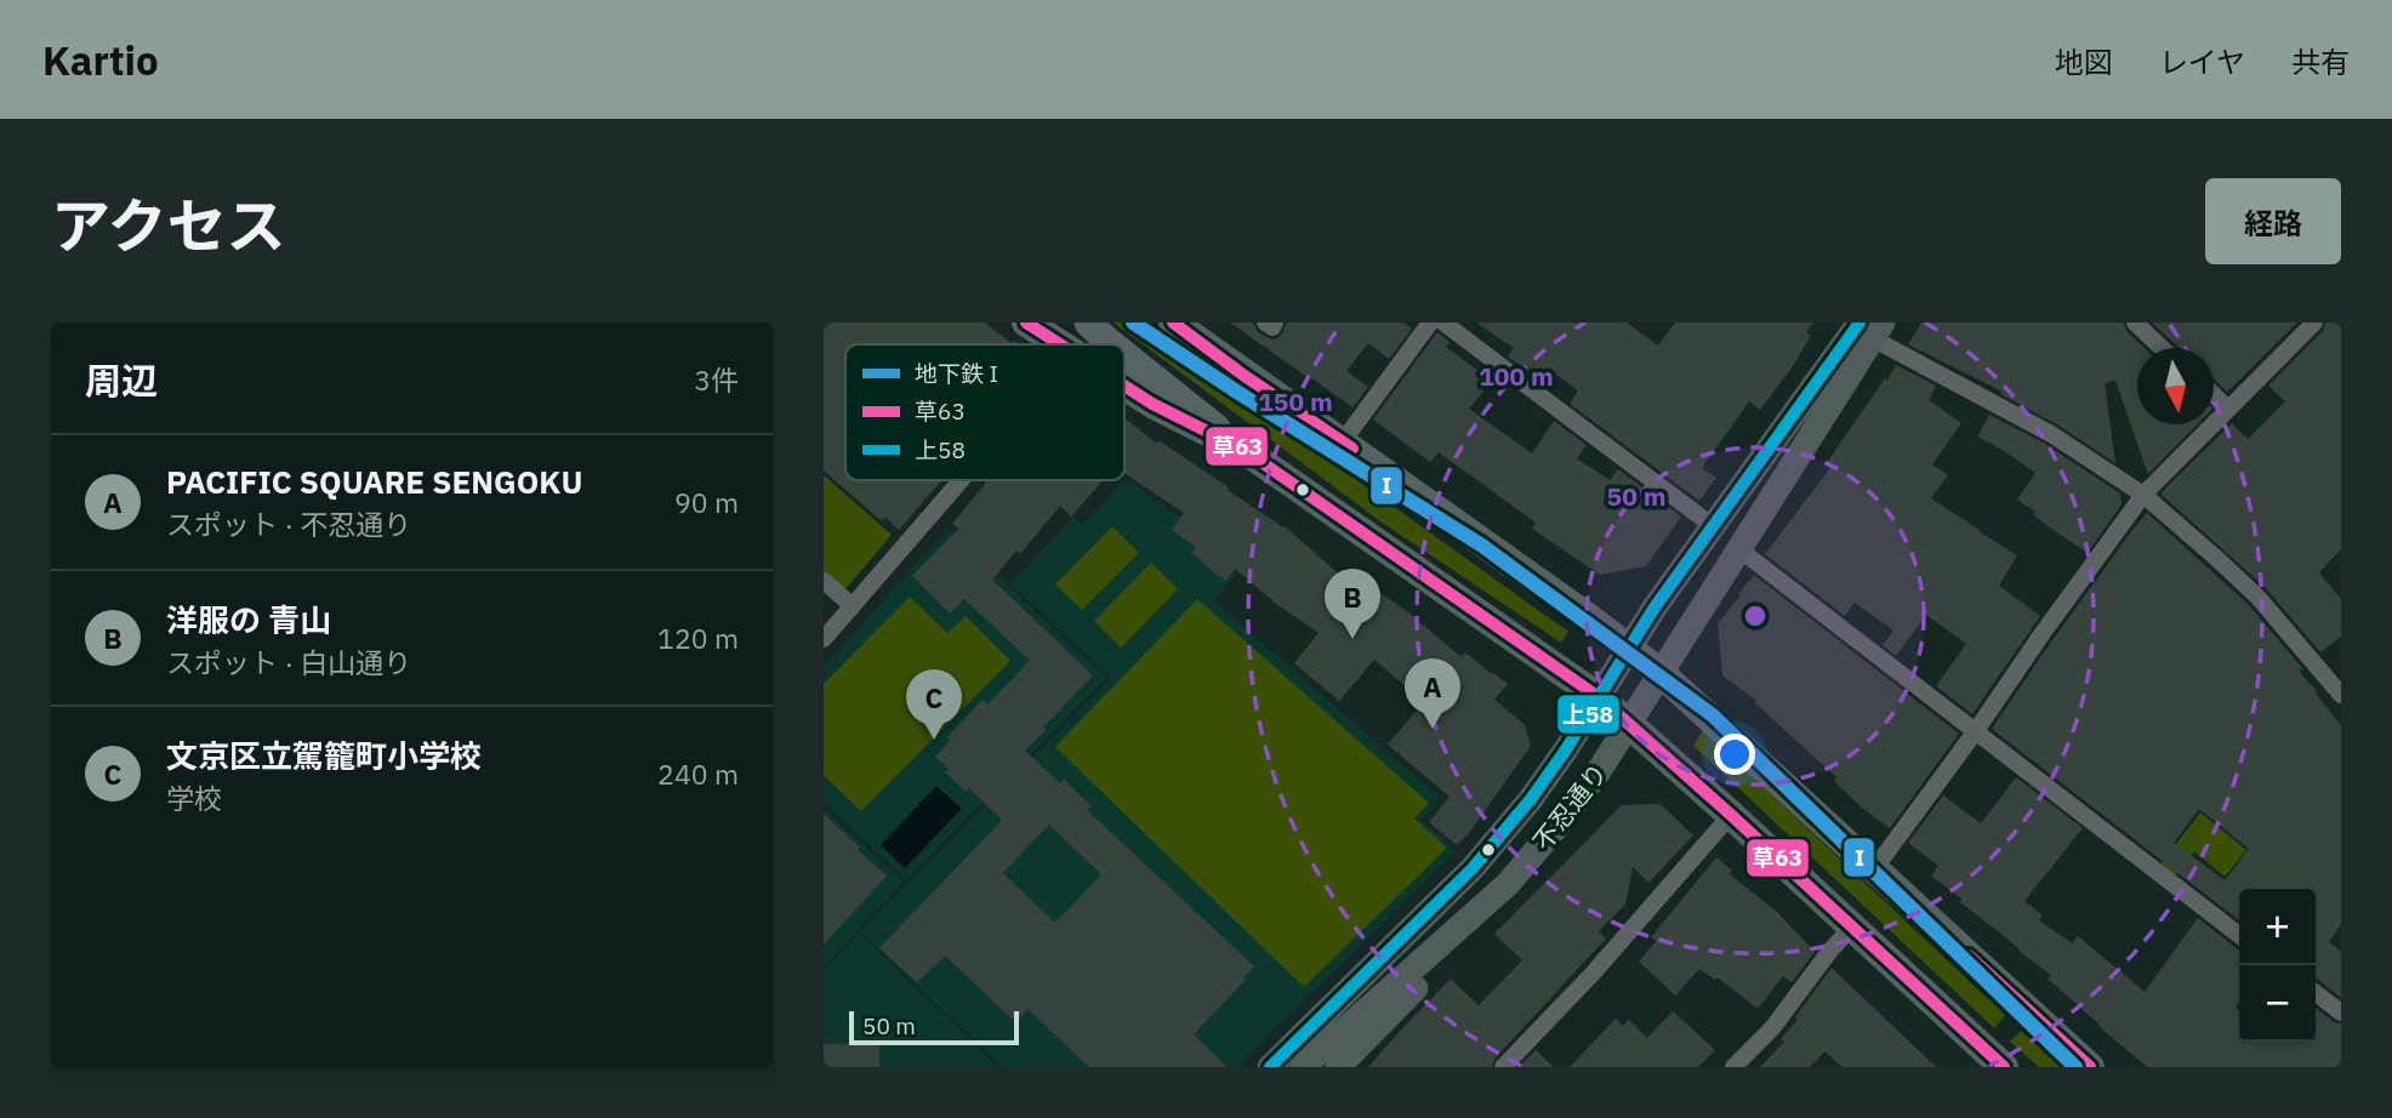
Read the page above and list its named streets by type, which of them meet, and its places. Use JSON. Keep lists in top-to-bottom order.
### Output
{
  "streets": {
    "main road": ["不忍通り"]
  },
  "lines": ["metro line I", "transit line 草63", "transit line 上58"],
  "legend": ["地下鉄 I", "草63", "上58"],
  "scale_bar": "50 m",
  "north": "bottom",
  "page": {
    "header": "Kartio",
    "nav": ["地図", "レイヤ", "共有"],
    "title": "アクセス",
    "buttons": "経路",
    "heading": ["周辺", "3件"],
    "list": [
      {
        "mark": "A",
        "name": "PACIFIC SQUARE SENGOKU",
        "note": "スポット · 不忍通り",
        "value": "90 m"
      },
      {
        "mark": "B",
        "name": "洋服の 青山",
        "note": "スポット · 白山通り",
        "value": "120 m"
      },
      {
        "mark": "C",
        "name": "文京区立駕籠町小学校",
        "note": "学校",
        "value": "240 m"
      }
    ],
    "pins": ["B", "A", "C"],
    "map_buttons": ["+", "−"],
    "scale": "50 m"
  },
  "rings": ["100 m", "150 m", "50 m"]
}
